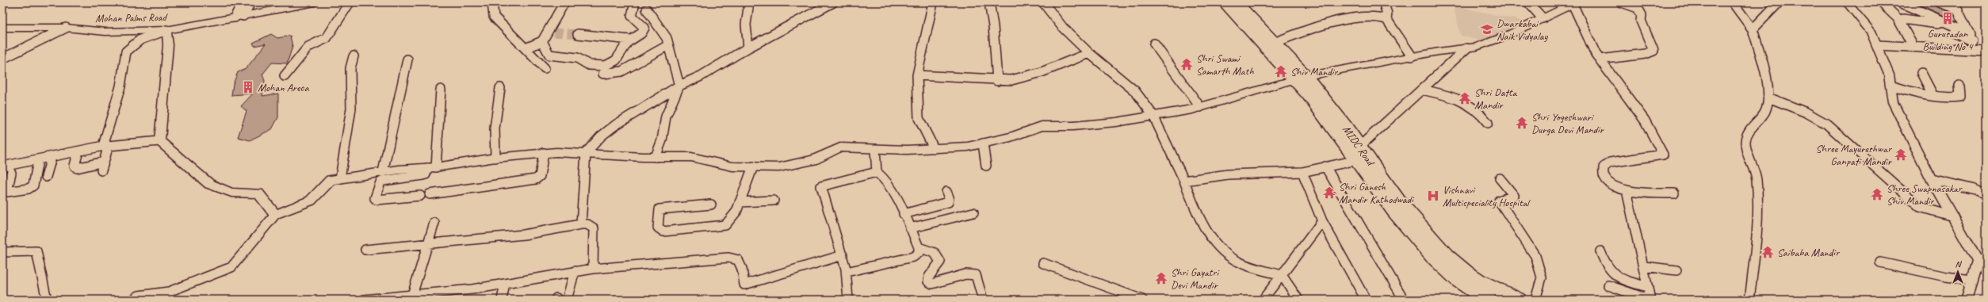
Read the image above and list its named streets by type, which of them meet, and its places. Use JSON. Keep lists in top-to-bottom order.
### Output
{
  "streets": {
    "main road": ["MIDC Road"],
    "street": ["Mohan Palms Road"]
  },
  "places": {
    "building": ["Gurusadan Building No 4", "Mohan Areca"],
    "school or university": ["Dwarkabai Naik Vidyalay"],
    "temple": [
      "Shri Swami Samarth Math",
      "Shiv Mandir",
      "Shri Datta Mandir",
      "Shri Yogeshwari Durga Devi Mandir",
      "Shree Mayureshwar Ganpati Mandir",
      "Shri Ganesh Mandir Kathodwadi",
      "Shree Swapnasakar Shiv Mandir",
      "Saibaba Mandir",
      "Shri Gayatri Devi Mandir"
    ],
    "hospital": ["Vishnavi Multispeciality Hospital"]
  },
  "north": "top"
}
